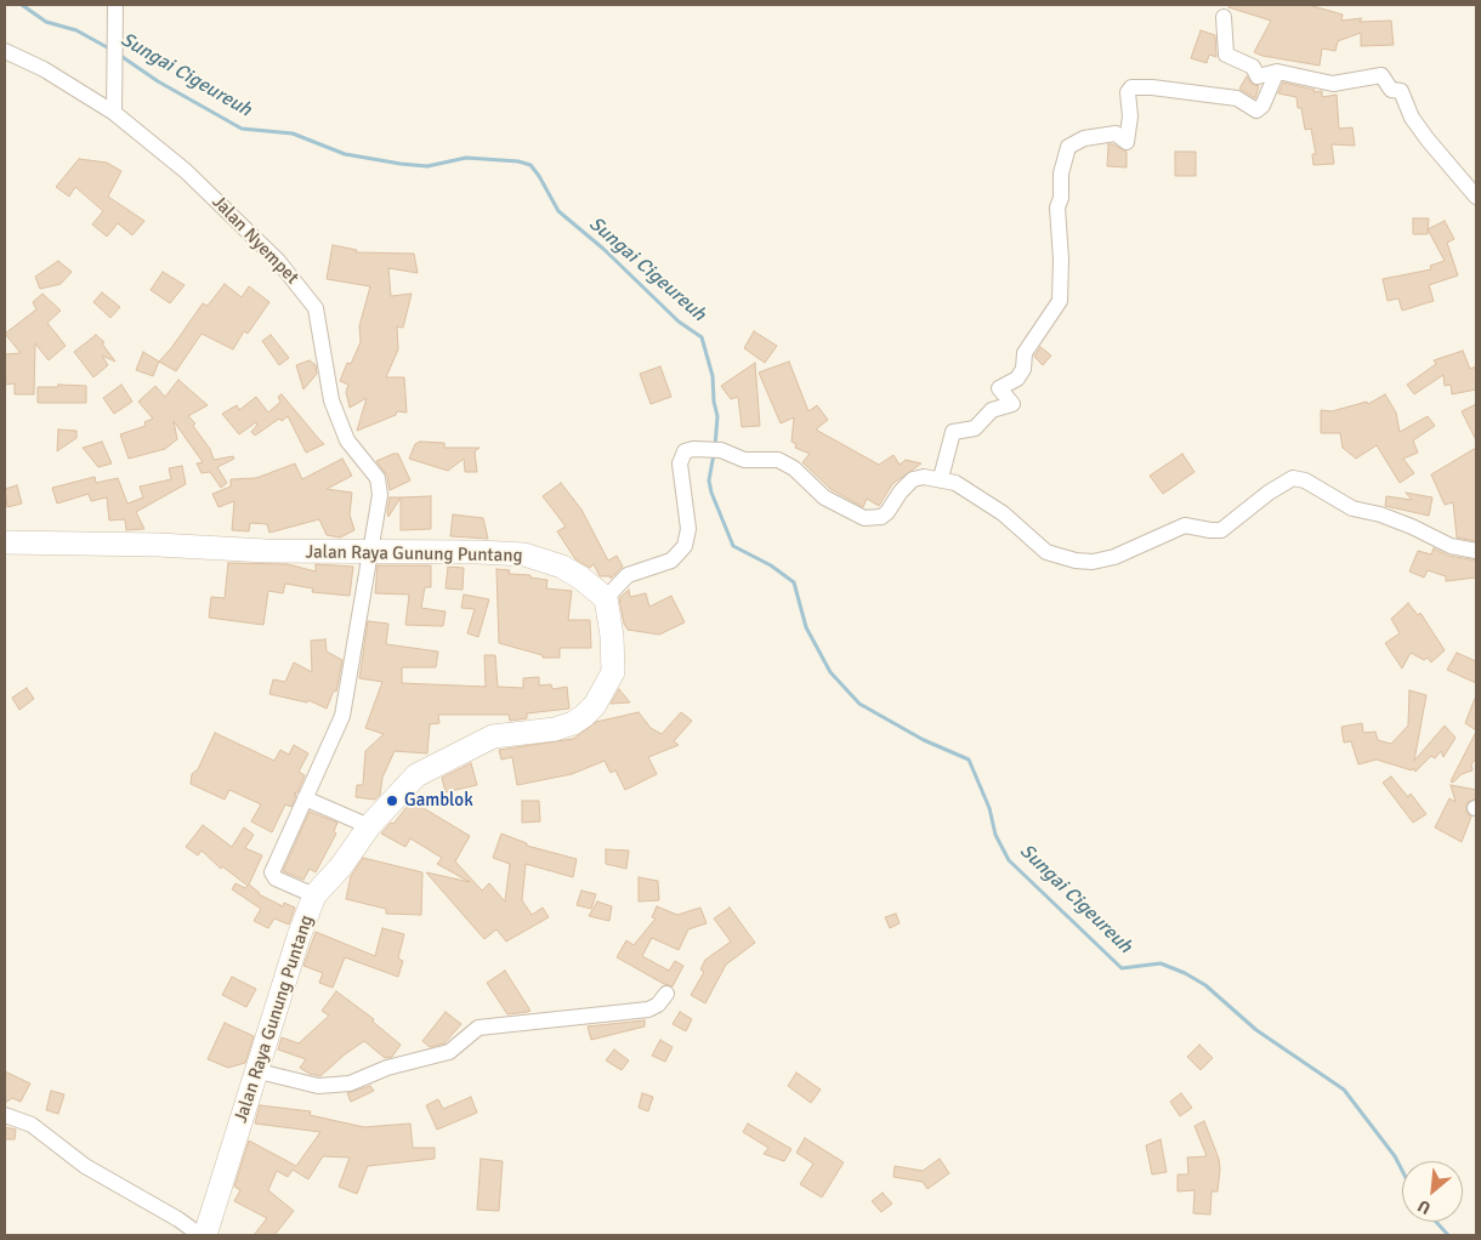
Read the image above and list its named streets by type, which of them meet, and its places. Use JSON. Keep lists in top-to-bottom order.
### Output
{
  "streets": {
    "street": ["Jalan Nyempet", "Jalan Raya Gunung Puntang"]
  },
  "crossings": [
    ["Jalan Nyempet", "Jalan Raya Gunung Puntang"]
  ],
  "water": ["Sungai Cigeureuh"],
  "places": ["Gamblok"],
  "north": "bottom left"
}
